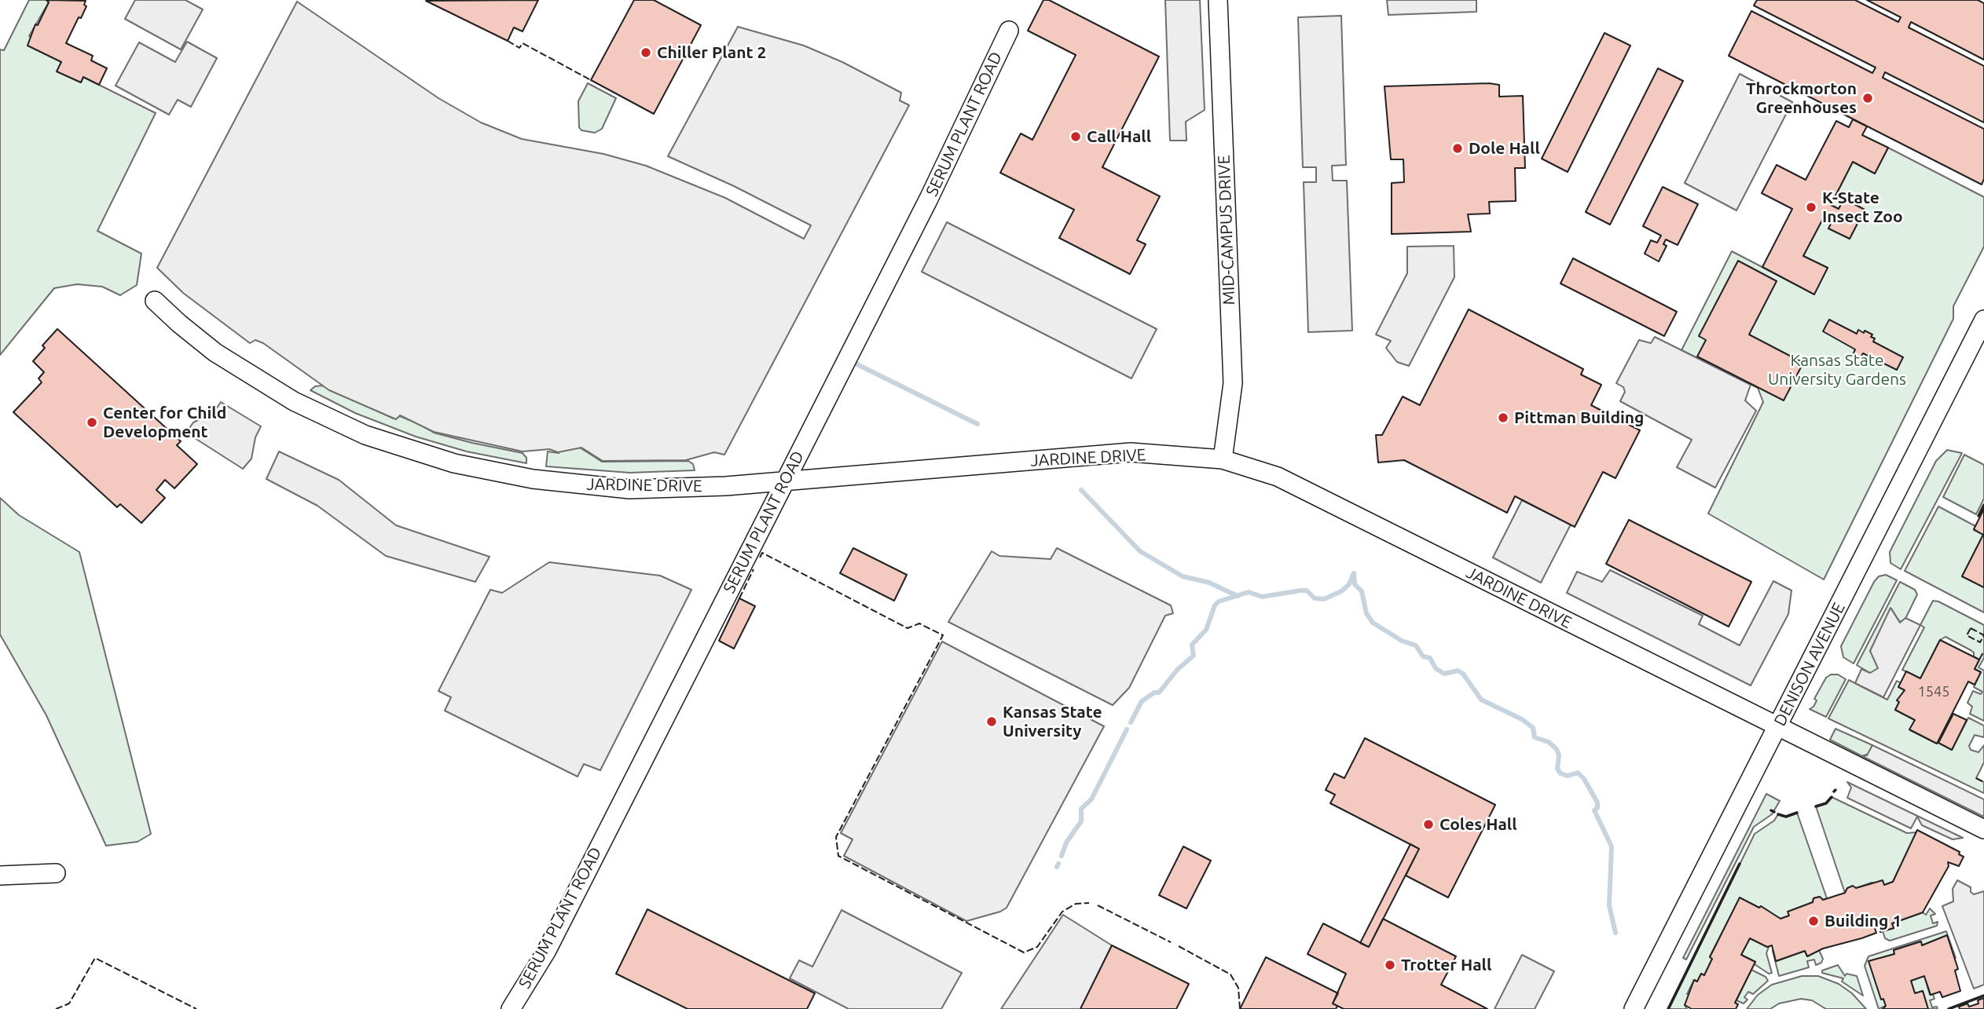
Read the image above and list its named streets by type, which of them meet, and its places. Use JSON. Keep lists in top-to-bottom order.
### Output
{
  "streets": {
    "street": [
      "SERUM PLANT ROAD",
      "MID-CAMPUS DRIVE",
      "JARDINE DRIVE",
      "DENISON AVENUE"
    ]
  },
  "crossings": [
    ["SERUM PLANT ROAD", "JARDINE DRIVE"],
    ["MID-CAMPUS DRIVE", "JARDINE DRIVE"],
    ["JARDINE DRIVE", "DENISON AVENUE"]
  ],
  "parks": ["Kansas State University Gardens"],
  "places": [
    "Chiller Plant 2",
    "Throckmorton Greenhouses",
    "Call Hall",
    "Dole Hall",
    "K-State Insect Zoo",
    "Pittman Building",
    "Center for Child Development",
    "Kansas State University",
    "Coles Hall",
    "Building 1",
    "Trotter Hall"
  ],
  "house_numbers": ["1545"]
}
